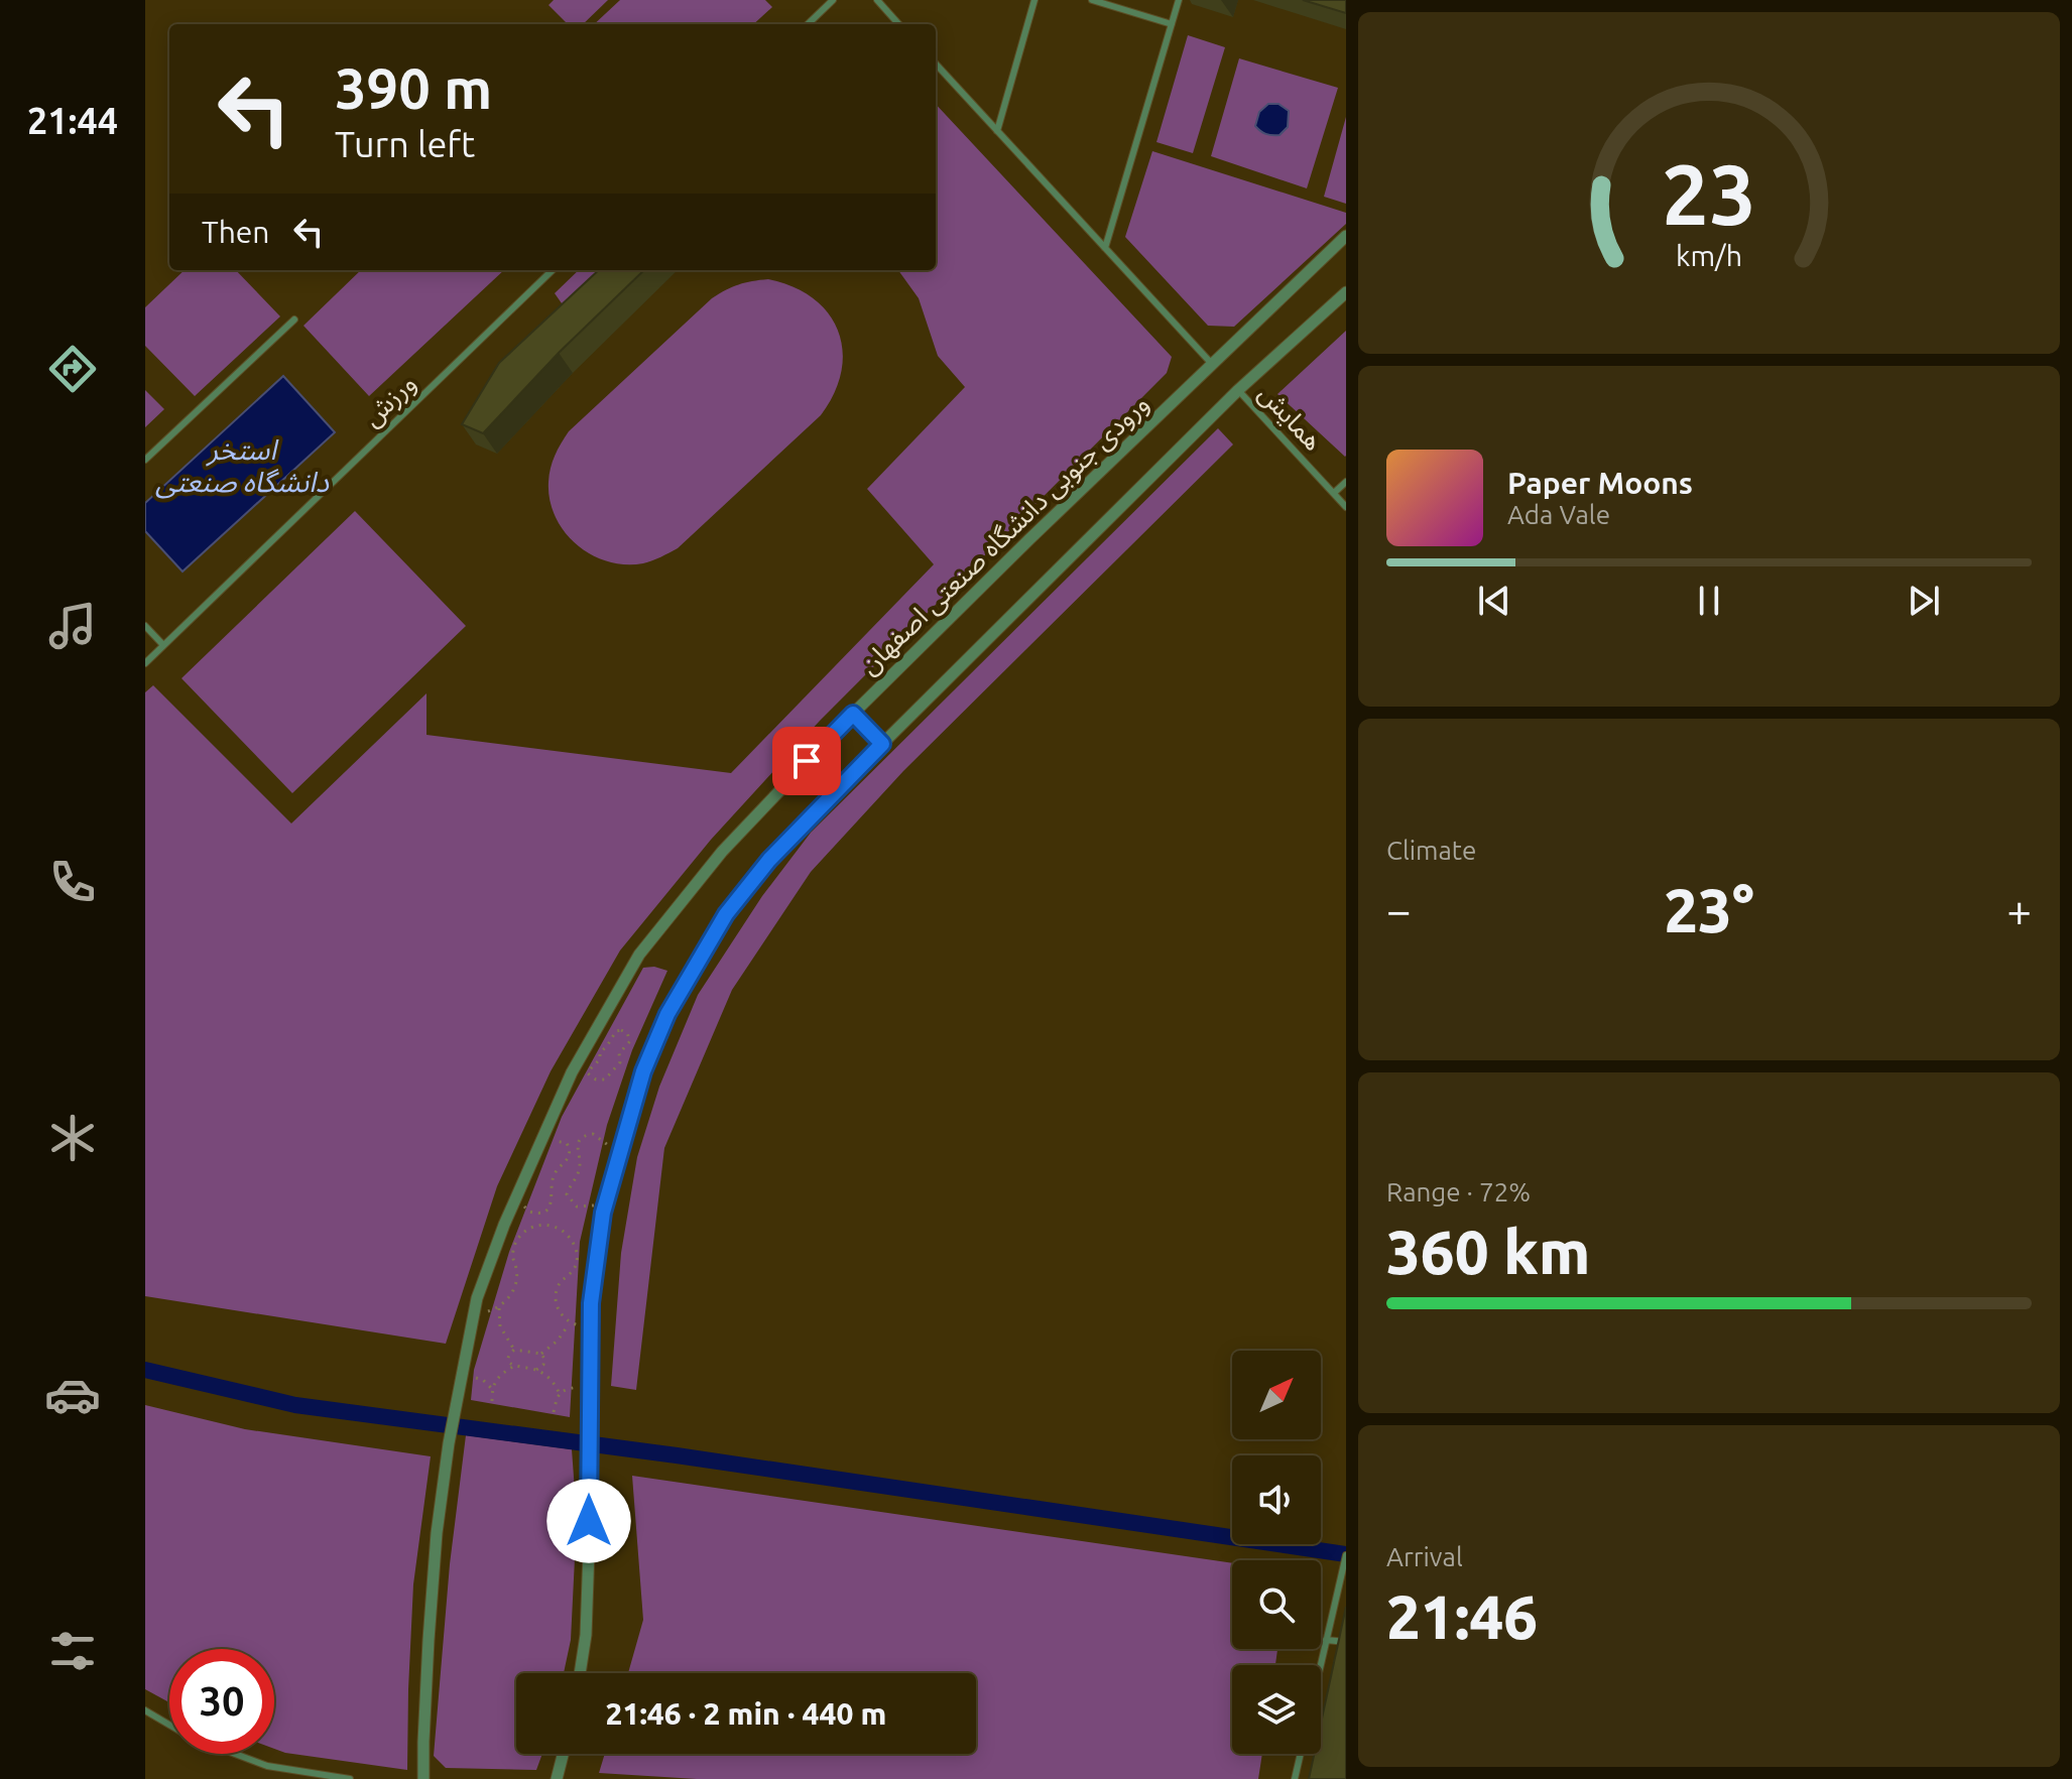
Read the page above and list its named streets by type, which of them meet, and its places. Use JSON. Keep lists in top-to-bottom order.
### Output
{
  "streets": {
    "street": ["ورودی جنوبی دانشگاه صنعتی اصفهان"],
    "lane": ["ورزش", "همایش"]
  },
  "water": ["استخر دانشگاه صنعتی"],
  "north": "top right",
  "page": {
    "tabs": "21:44",
    "turn": ["390 m", "Turn left"],
    "then": "Then",
    "song": ["Paper Moons", "Ada Vale"],
    "tile": [
      "Climate",
      ["Range · 72%", "360 km"],
      ["Arrival", "21:46"]
    ],
    "heat": ["−", "23°", "+"],
    "limit": "30",
    "trip": "21:46 · 2 min · 440 m",
    "gauge": ["23", "km/h"]
  }
}
